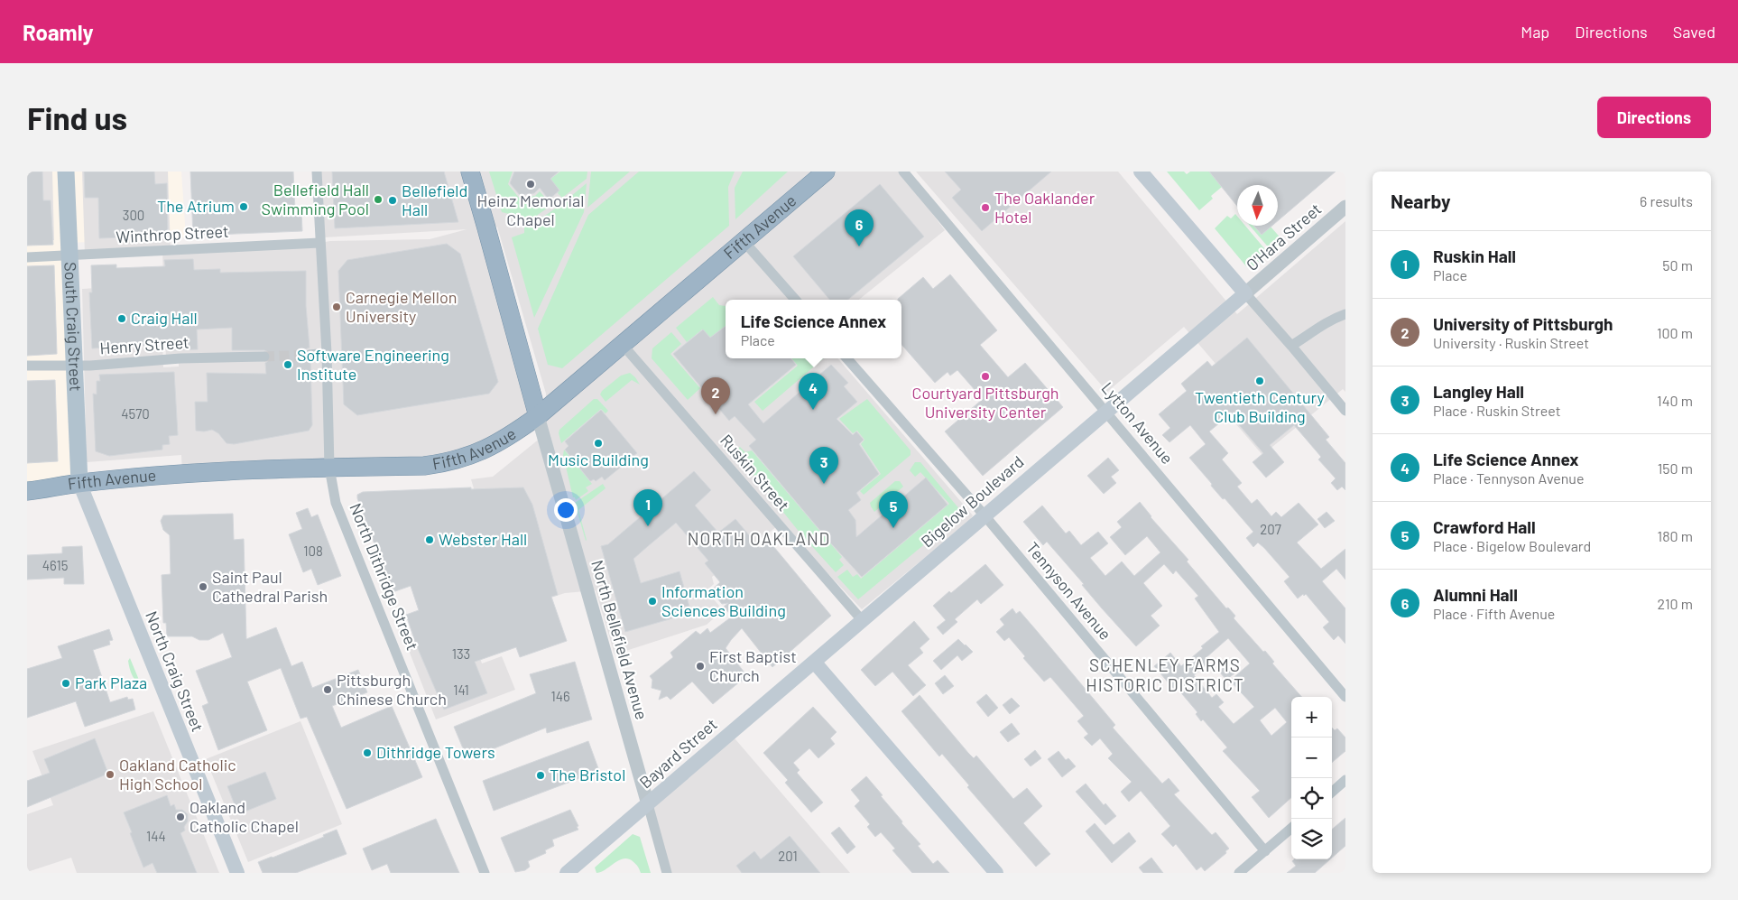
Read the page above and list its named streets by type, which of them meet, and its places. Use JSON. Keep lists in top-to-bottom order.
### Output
{
  "streets": {
    "highway": ["Fifth Avenue"],
    "main road": [
      "South Craig Street",
      "Bigelow Boulevard",
      "North Craig Street",
      "Bayard Street"
    ],
    "street": [
      "Winthrop Street",
      "O'Hara Street",
      "Henry Street",
      "Lytton Avenue",
      "Ruskin Street",
      "North Dithridge Street",
      "Tennyson Avenue",
      "North Bellefield Avenue"
    ]
  },
  "crossings": [
    ["Fifth Avenue", "South Craig Street"],
    ["Fifth Avenue", "Ruskin Street"],
    ["Fifth Avenue", "North Dithridge Street"],
    ["Fifth Avenue", "North Bellefield Avenue"],
    ["Fifth Avenue", "North Craig Street"],
    ["Winthrop Street", "South Craig Street"],
    ["Winthrop Street", "North Dithridge Street"],
    ["O'Hara Street", "Bigelow Boulevard"],
    ["South Craig Street", "Henry Street"],
    ["South Craig Street", "North Craig Street"],
    ["Lytton Avenue", "Bigelow Boulevard"],
    ["Ruskin Street", "Bigelow Boulevard"],
    ["Bigelow Boulevard", "Tennyson Avenue"],
    ["Bigelow Boulevard", "Bayard Street"],
    ["North Bellefield Avenue", "Bayard Street"]
  ],
  "districts": ["NORTH OAKLAND", "SCHENLEY FARMS HISTORIC DISTRICT"],
  "places": [
    "Heinz Memorial Chapel",
    "Bellefield Hall Swimming Pool",
    "Bellefield Hall",
    "The Atrium",
    "The Oaklander Hotel",
    "Carnegie Mellon University",
    "Craig Hall",
    "Software Engineering Institute",
    "Courtyard Pittsburgh University Center",
    "Twentieth Century Club Building",
    "Music Building",
    "Webster Hall",
    "Saint Paul Cathedral Parish",
    "Information Sciences Building",
    "First Baptist Church",
    "Park Plaza",
    "Pittsburgh Chinese Church",
    "Dithridge Towers",
    "Oakland Catholic High School",
    "The Bristol",
    "Oakland Catholic Chapel"
  ],
  "house_numbers": [
    "300",
    "4570",
    "207",
    "108",
    "4615",
    "133",
    "141",
    "146",
    "144",
    "201"
  ],
  "north": "bottom",
  "page": {
    "header": "Roamly",
    "nav": ["Map", "Directions", "Saved"],
    "buttons": "Directions",
    "title": "Find us",
    "heading": ["Nearby", "6 results"],
    "pins": [
      "6",
      "4",
      "2",
      "3",
      "1",
      "5"
    ],
    "list": [
      {
        "mark": "1",
        "name": "Ruskin Hall",
        "note": "Place",
        "value": "50 m"
      },
      {
        "mark": "2",
        "name": "University of Pittsburgh",
        "note": "University · Ruskin Street",
        "value": "100 m"
      },
      {
        "mark": "3",
        "name": "Langley Hall",
        "note": "Place · Ruskin Street",
        "value": "140 m"
      },
      {
        "mark": "4",
        "name": "Life Science Annex",
        "note": "Place · Tennyson Avenue",
        "value": "150 m"
      },
      {
        "mark": "5",
        "name": "Crawford Hall",
        "note": "Place · Bigelow Boulevard",
        "value": "180 m"
      },
      {
        "mark": "6",
        "name": "Alumni Hall",
        "note": "Place · Fifth Avenue",
        "value": "210 m"
      }
    ],
    "popup": ["Life Science Annex", "Place"],
    "map_buttons": ["+", "−"]
  }
}
